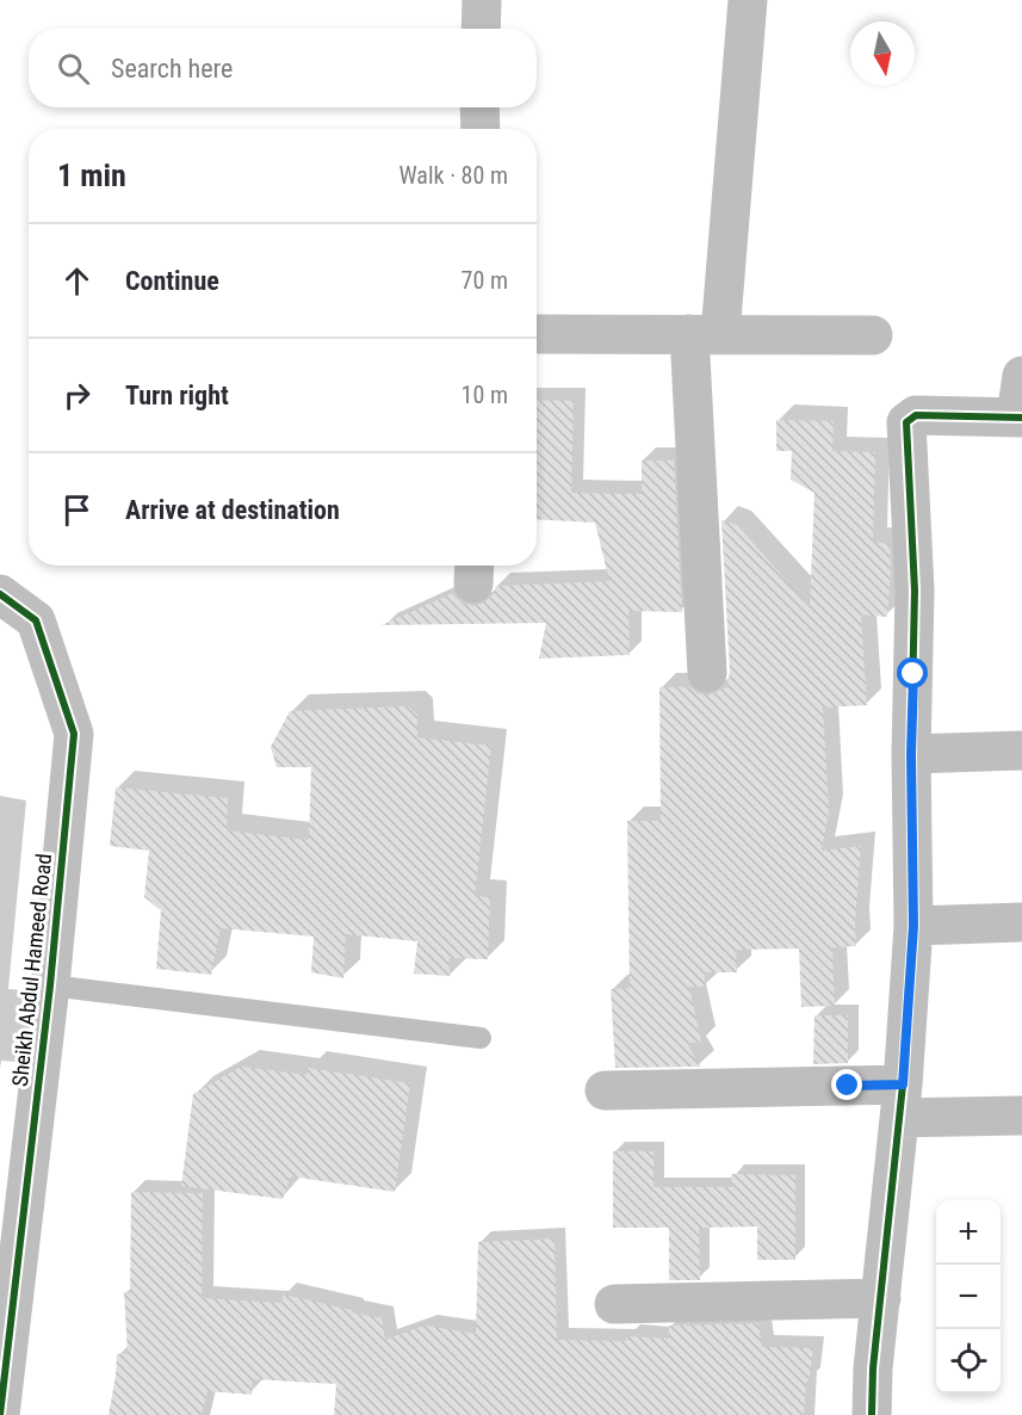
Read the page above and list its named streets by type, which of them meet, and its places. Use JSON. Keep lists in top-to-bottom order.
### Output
{
  "streets": {
    "street": ["Sheikh Abdul Hameed Road"]
  },
  "north": "bottom",
  "page": {
    "search": "Search here",
    "heading": ["1 min", "Walk · 80 m"],
    "list": [
      ["Continue", "70 m"],
      ["Turn right", "10 m"],
      "Arrive at destination"
    ],
    "map_buttons": ["+", "−"]
  }
}
